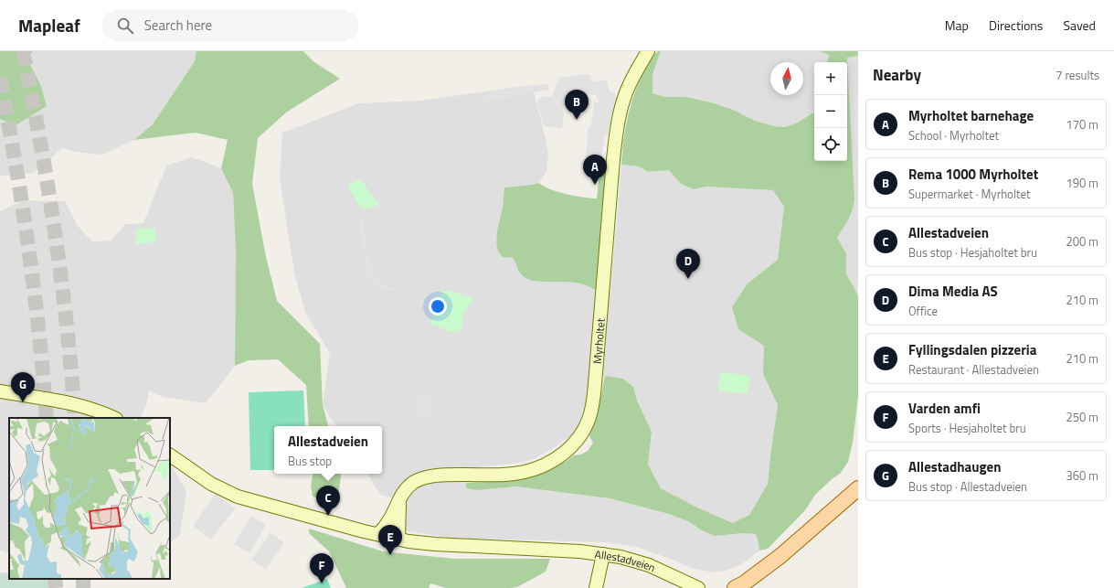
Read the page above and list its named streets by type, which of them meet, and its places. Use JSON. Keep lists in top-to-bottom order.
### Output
{
  "streets": {
    "main road": ["Myrholtet", "Allestadveien"]
  },
  "crossings": [
    ["Myrholtet", "Allestadveien"]
  ],
  "north": "top",
  "page": {
    "header": "Mapleaf",
    "search": "Search here",
    "nav": ["Map", "Directions", "Saved"],
    "heading": ["Nearby", "7 results"],
    "map_buttons": ["+", "−"],
    "pins": [
      "B",
      "A",
      "D",
      "G",
      "C",
      "E",
      "F"
    ],
    "list": [
      {
        "mark": "A",
        "name": "Myrholtet barnehage",
        "note": "School · Myrholtet",
        "value": "170 m"
      },
      {
        "mark": "B",
        "name": "Rema 1000 Myrholtet",
        "note": "Supermarket · Myrholtet",
        "value": "190 m"
      },
      {
        "mark": "C",
        "name": "Allestadveien",
        "note": "Bus stop · Hesjaholtet bru",
        "value": "200 m"
      },
      {
        "mark": "D",
        "name": "Dima Media AS",
        "note": "Office",
        "value": "210 m"
      },
      {
        "mark": "E",
        "name": "Fyllingsdalen pizzeria",
        "note": "Restaurant · Allestadveien",
        "value": "210 m"
      },
      {
        "mark": "F",
        "name": "Varden amfi",
        "note": "Sports · Hesjaholtet bru",
        "value": "250 m"
      },
      {
        "mark": "G",
        "name": "Allestadhaugen",
        "note": "Bus stop · Allestadveien",
        "value": "360 m"
      }
    ],
    "popup": ["Allestadveien", "Bus stop"]
  }
}
